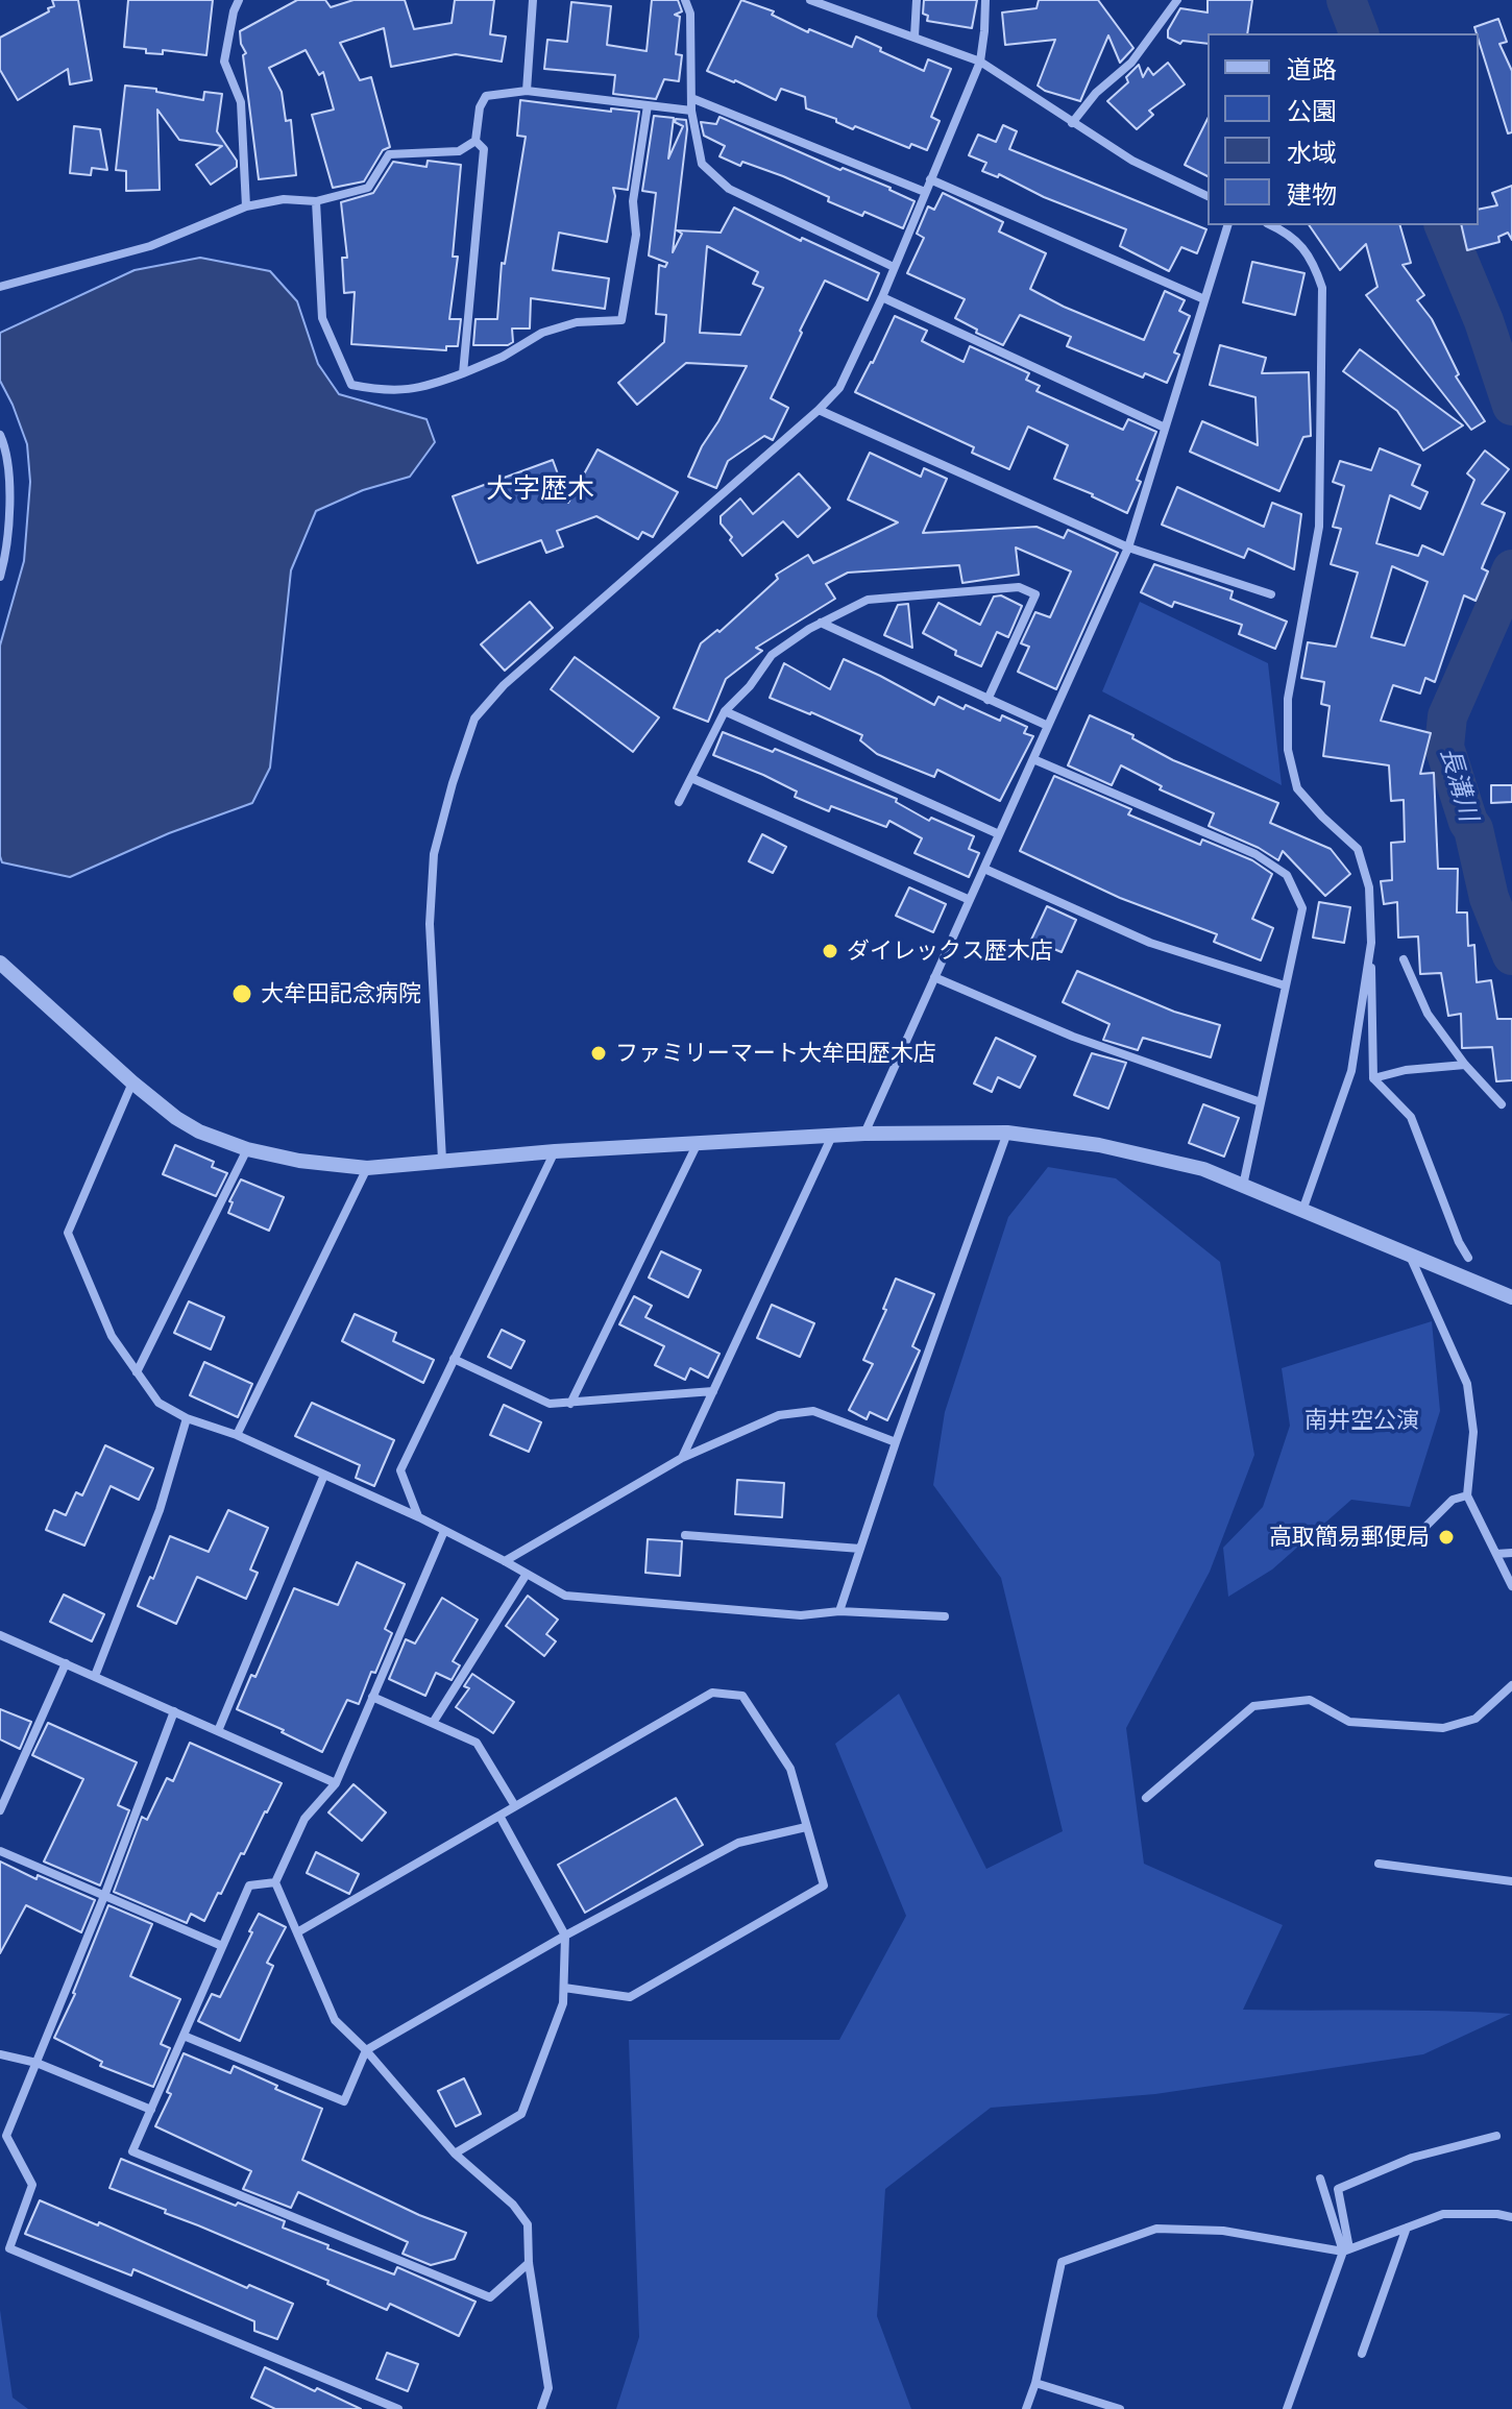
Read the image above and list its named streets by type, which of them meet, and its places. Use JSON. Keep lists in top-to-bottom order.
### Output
{
  "districts": ["大字歴木"],
  "water": ["長溝川"],
  "parks": ["南井空公演"],
  "places": [
    "ダイレックス歴木店",
    "大牟田記念病院",
    "ファミリーマート大牟田歴木店",
    "高取簡易郵便局"
  ],
  "legend": [
    "道路",
    "公園",
    "水域",
    "建物"
  ]
}
